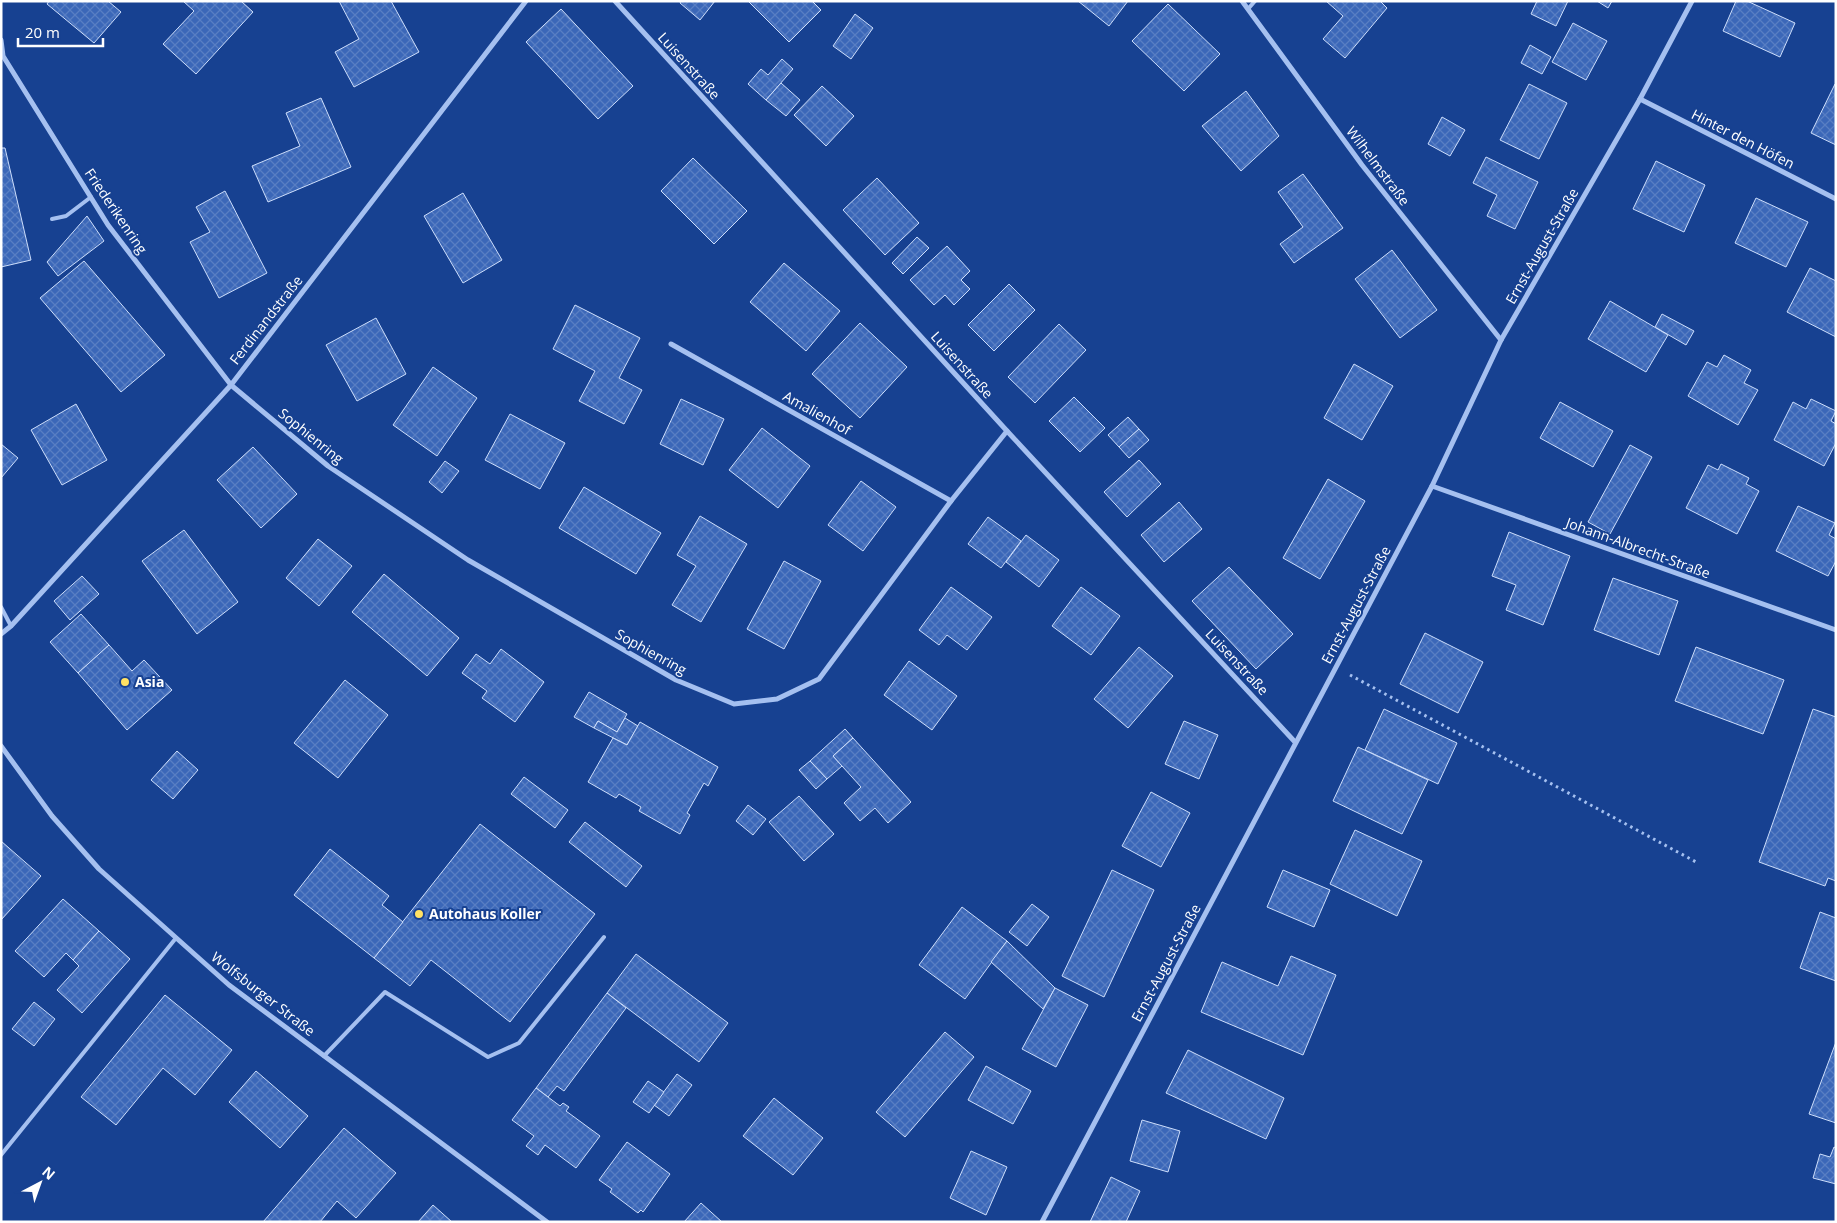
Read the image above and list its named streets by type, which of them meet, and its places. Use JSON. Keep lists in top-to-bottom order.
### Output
{
  "streets": {
    "street": [
      "Luisenstraße",
      "Hinter den Höfen",
      "Wilhelmstraße",
      "Friederikenring",
      "Ernst-August-Straße",
      "Ferdinandstraße",
      "Amalienhof",
      "Sophienring",
      "Johann-Albrecht-Straße",
      "Wolfsburger Straße"
    ]
  },
  "crossings": [
    ["Luisenstraße", "Ernst-August-Straße"],
    ["Luisenstraße", "Sophienring"],
    ["Hinter den Höfen", "Ernst-August-Straße"],
    ["Wilhelmstraße", "Ernst-August-Straße"],
    ["Friederikenring", "Ferdinandstraße"],
    ["Friederikenring", "Sophienring"],
    ["Ernst-August-Straße", "Johann-Albrecht-Straße"],
    ["Ferdinandstraße", "Sophienring"],
    ["Amalienhof", "Sophienring"]
  ],
  "places": ["Asia", "Autohaus Koller"],
  "scale_bar": "20 m",
  "north": "top right"
}
